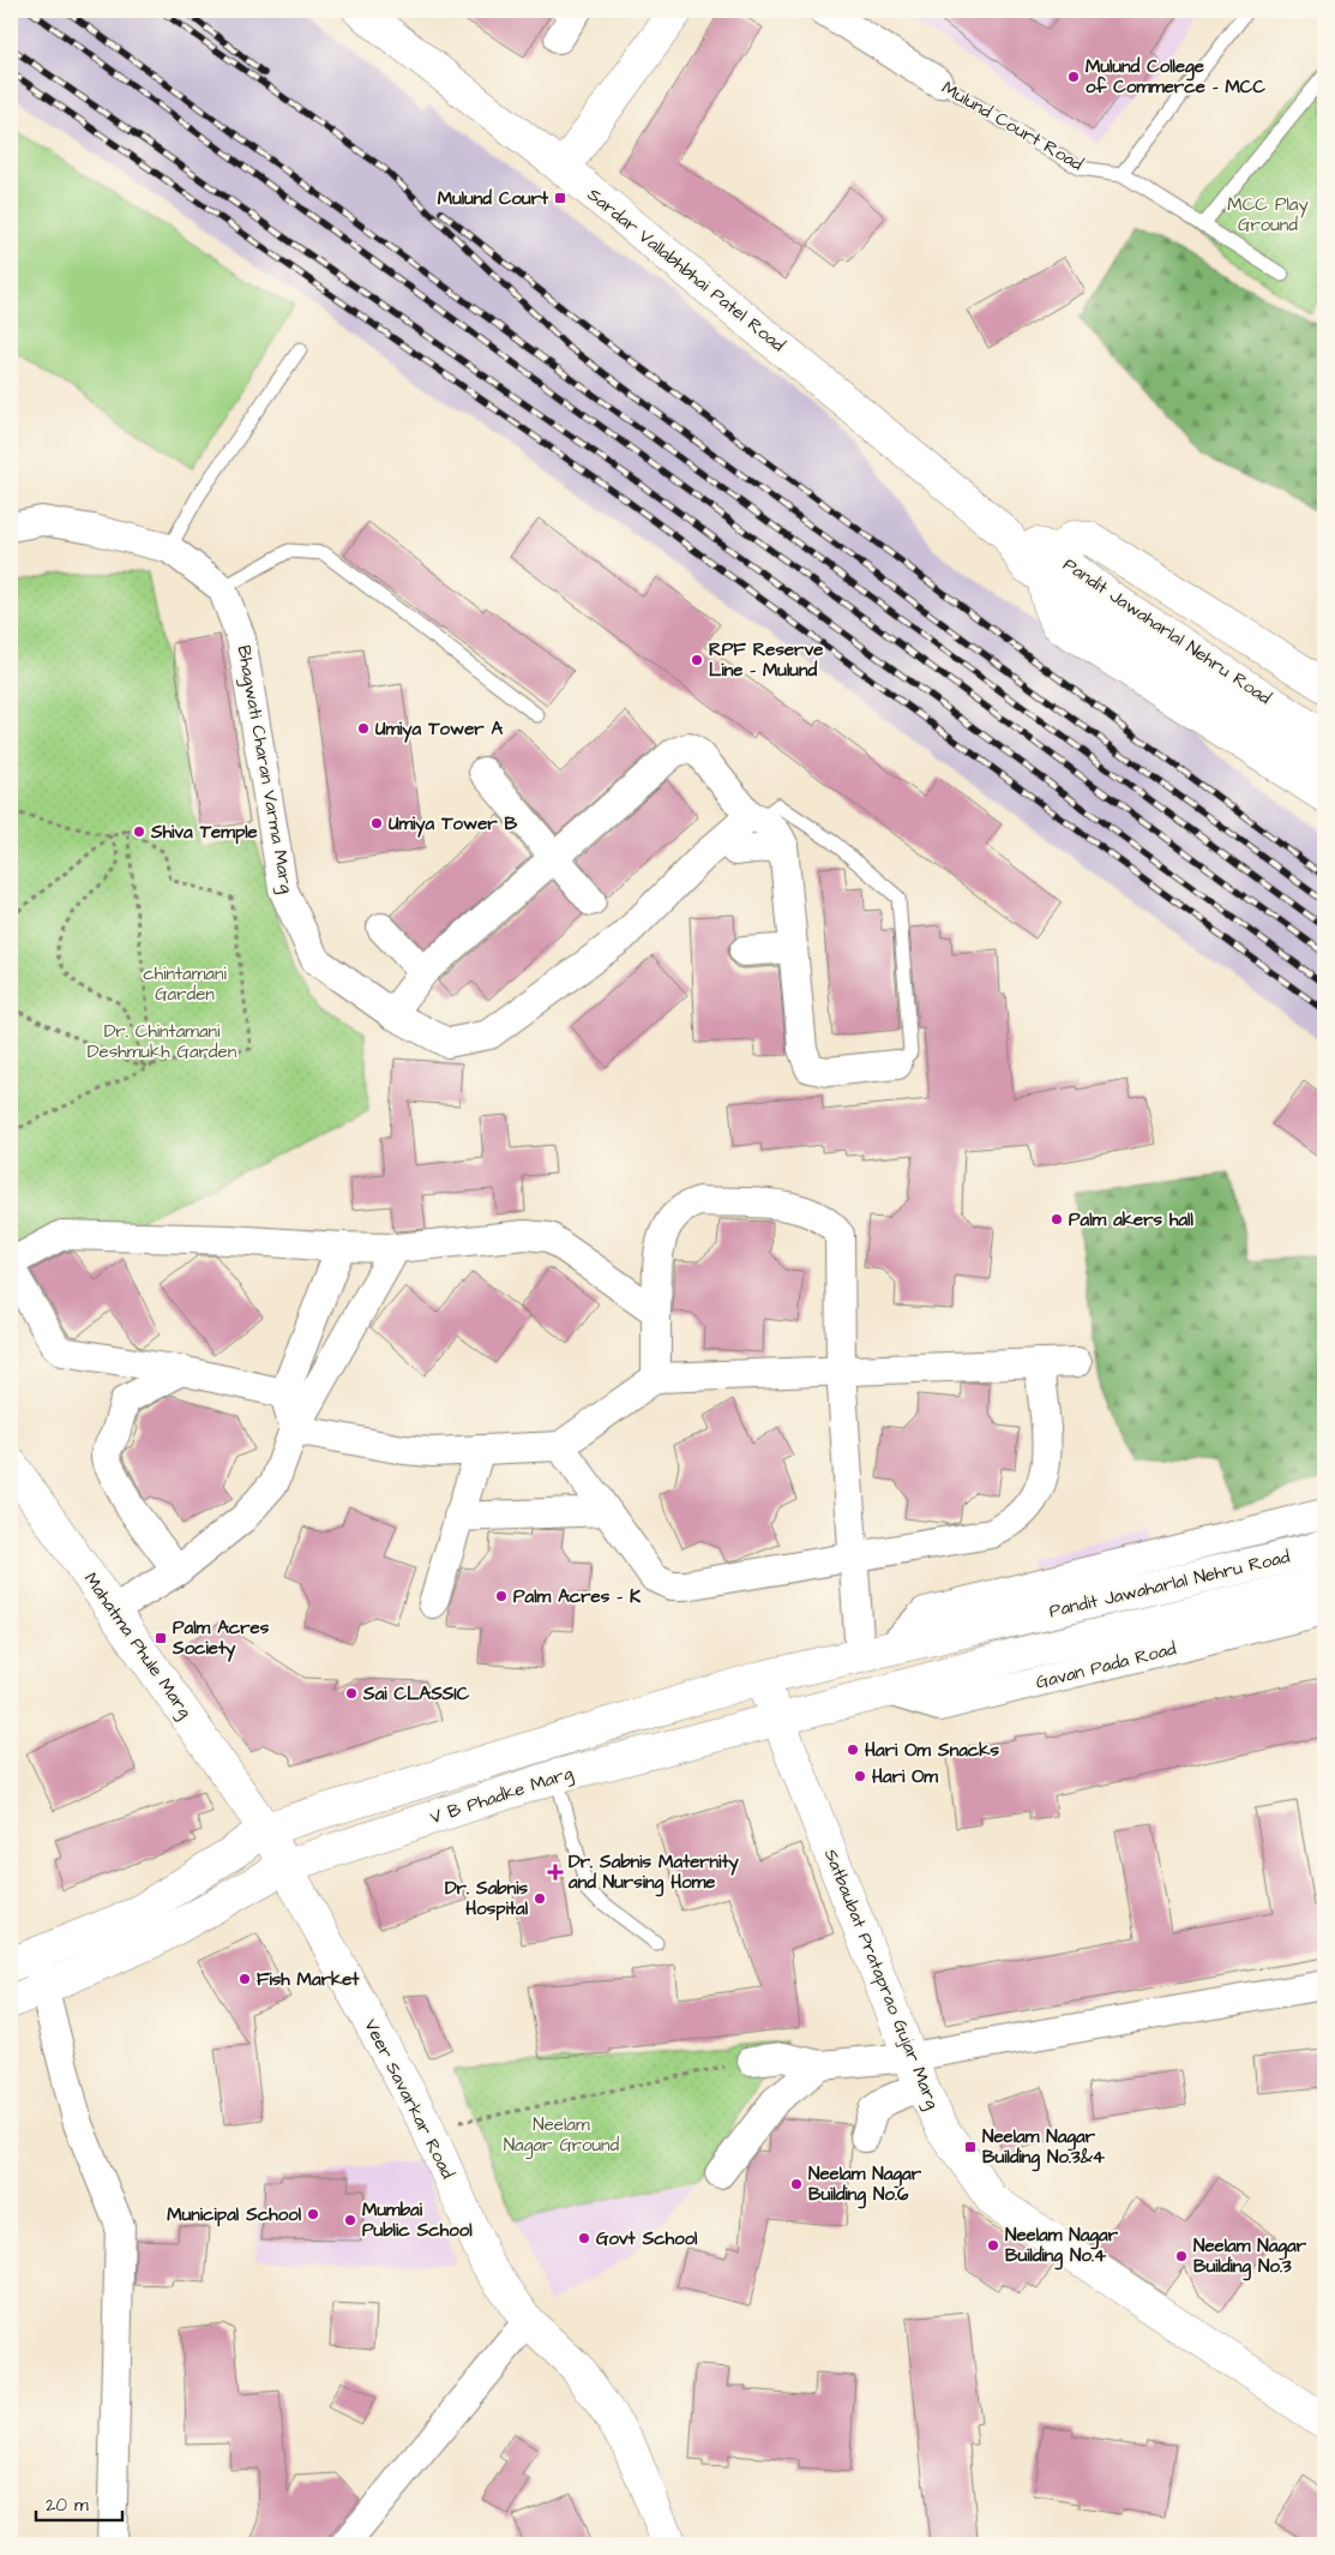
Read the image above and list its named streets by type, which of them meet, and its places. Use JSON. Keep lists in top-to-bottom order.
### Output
{
  "streets": {
    "main road": [
      "Sardar Vallabhbhai Patel Road",
      "Pandit Jawaharlal Nehru Road",
      "Mahatma Phule Marg",
      "V B Phadke Marg",
      "Satbaubat Prataprao Gujar Marg",
      "Veer Savarkar Road"
    ],
    "street": ["Mulund Court Road", "Bhagwati Charan Varma Marg", "Gavan Pada Road"]
  },
  "crossings": [
    ["Sardar Vallabhbhai Patel Road", "Pandit Jawaharlal Nehru Road"],
    ["Pandit Jawaharlal Nehru Road", "Gavan Pada Road"],
    ["Pandit Jawaharlal Nehru Road", "V B Phadke Marg"],
    ["Mahatma Phule Marg", "V B Phadke Marg"],
    ["Mahatma Phule Marg", "Veer Savarkar Road"],
    ["Gavan Pada Road", "V B Phadke Marg"],
    ["V B Phadke Marg", "Satbaubat Prataprao Gujar Marg"],
    ["V B Phadke Marg", "Veer Savarkar Road"]
  ],
  "parks": [
    "MCC Play Ground",
    "chintamani Garden",
    "Dr. Chintamani Deshmukh Garden",
    "Neelam Nagar Ground"
  ],
  "places": {
    "other": [
      "Mulund College of Commerce - MCC",
      "RPF Reserve Line - Mulund",
      "Umiya Tower A",
      "Umiya Tower B",
      "Shiva Temple",
      "Palm akers hall",
      "Palm Acres - K",
      "Sai CLASSIC",
      "Hari Om Snacks",
      "Hari Om",
      "Dr. Sabnis Hospital",
      "Fish Market",
      "Neelam Nagar Building No.6",
      "Municipal School",
      "Mumbai Public School",
      "Govt School",
      "Neelam Nagar Building No.4",
      "Neelam Nagar Building No.3"
    ],
    "transit": ["Mulund Court", "Palm Acres Society", "Neelam Nagar Building No.3&4"],
    "health": ["Dr. Sabnis Maternity and Nursing Home"]
  },
  "scale_bar": "20 m"
}
